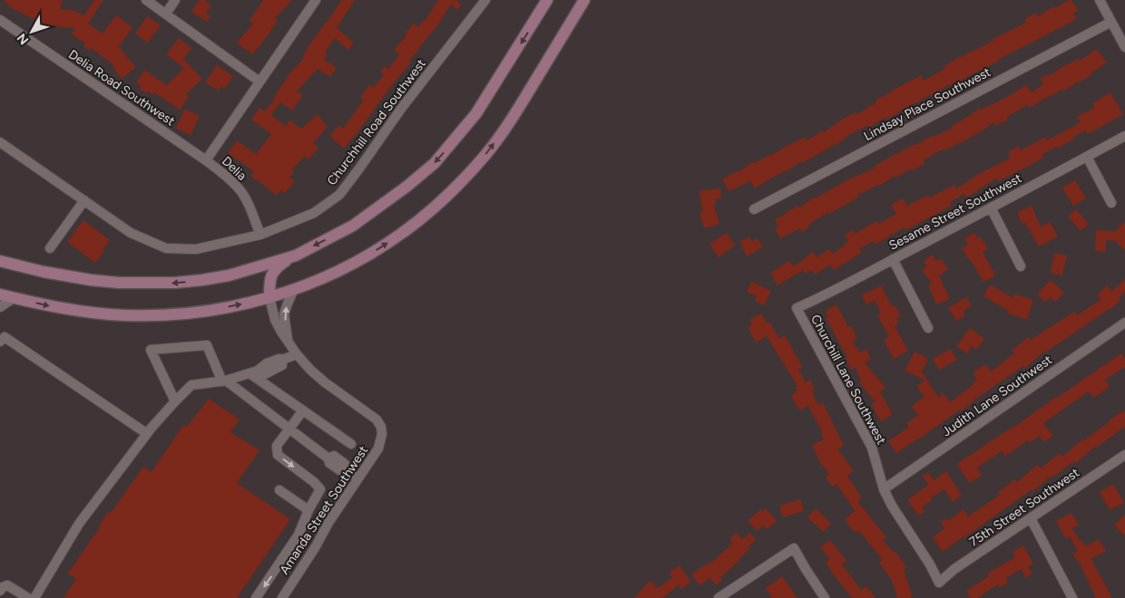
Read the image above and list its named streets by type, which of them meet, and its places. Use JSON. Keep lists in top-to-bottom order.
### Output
{
  "streets": {
    "street": [
      "Delia Road Southwest",
      "Lindsay Place Southwest",
      "Churchhill Road Southwest",
      "Delia",
      "Sesame Street Southwest",
      "Churchill Lane Southwest",
      "Judith Lane Southwest",
      "75th Street Southwest",
      "Amanda Street Southwest"
    ]
  },
  "crossings": [
    ["Delia Road Southwest", "Delia"],
    ["Churchhill Road Southwest", "Delia"],
    ["Sesame Street Southwest", "Churchill Lane Southwest"],
    ["Churchill Lane Southwest", "Judith Lane Southwest"],
    ["Churchill Lane Southwest", "75th Street Southwest"]
  ],
  "north": "bottom left"
}
